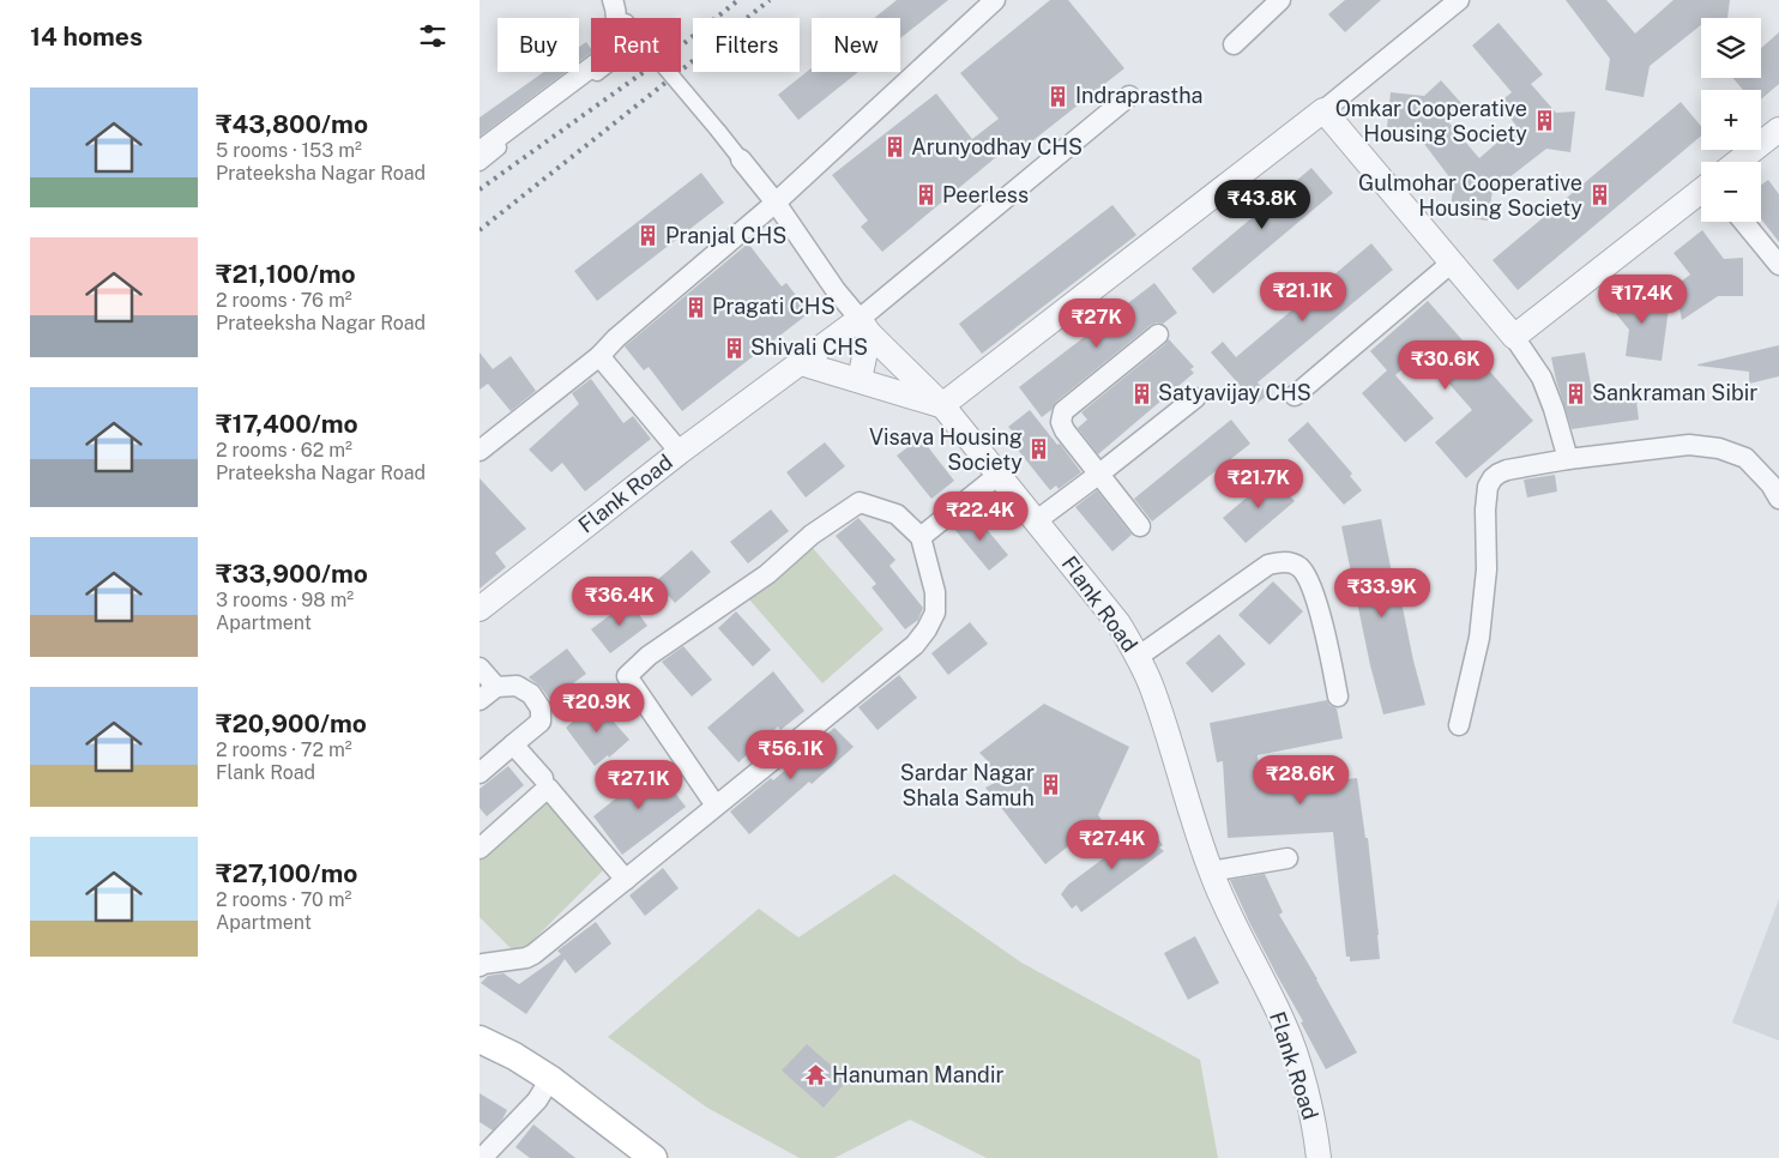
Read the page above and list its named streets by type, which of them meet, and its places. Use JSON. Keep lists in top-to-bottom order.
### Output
{
  "streets": {
    "street": ["Flank Road"]
  },
  "places": {
    "building": [
      "Indraprastha",
      "Omkar Cooperative Housing Society",
      "Arunyodhay CHS",
      "Peerless",
      "Gulmohar Cooperative Housing Society",
      "Pranjal CHS",
      "Pragati CHS",
      "Shivali CHS",
      "Satyavijay CHS",
      "Sankraman Sibir",
      "Visava Housing Society",
      "Sardar Nagar Shala Samuh"
    ],
    "temple": ["Hanuman Mandir"]
  },
  "page": {
    "heading": "14 homes",
    "map_buttons": ["+", "−"],
    "chip": [
      "Buy",
      "Rent",
      "Filters",
      "New"
    ],
    "list": [
      {
        "name": "₹43,800/mo",
        "note": "5 rooms · 153 m² · Prateeksha Nagar Road"
      },
      {
        "name": "₹21,100/mo",
        "note": "2 rooms · 76 m² · Prateeksha Nagar Road"
      },
      {
        "name": "₹17,400/mo",
        "note": "2 rooms · 62 m² · Prateeksha Nagar Road"
      },
      {
        "name": "₹33,900/mo",
        "note": "3 rooms · 98 m² · Apartment"
      },
      {
        "name": "₹20,900/mo",
        "note": "2 rooms · 72 m² · Flank Road"
      },
      {
        "name": "₹27,100/mo",
        "note": "2 rooms · 70 m² · Apartment"
      }
    ],
    "price": [
      "₹43.8K",
      "₹21.1K",
      "₹17.4K",
      "₹27K",
      "₹30.6K",
      "₹21.7K",
      "₹22.4K",
      "₹33.9K",
      "₹36.4K",
      "₹20.9K",
      "₹56.1K",
      "₹28.6K",
      "₹27.1K",
      "₹27.4K"
    ]
  }
}
